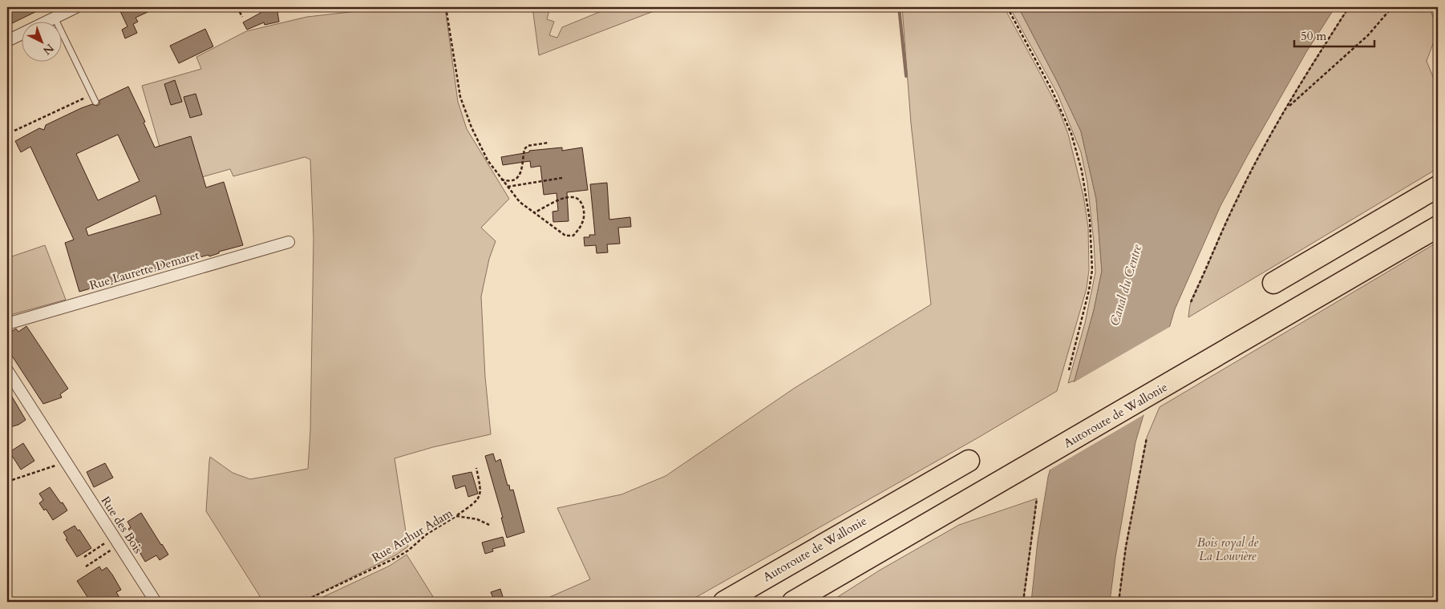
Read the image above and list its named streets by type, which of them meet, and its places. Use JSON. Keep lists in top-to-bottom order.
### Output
{
  "streets": {
    "highway": ["Autoroute de Wallonie"],
    "street": ["Rue Laurette Demaret", "Rue des Bois"],
    "path": ["Rue Arthur Adam"]
  },
  "water": ["Canal du Centre"],
  "parks": ["Bois royal de La Louvière"],
  "scale_bar": "50 m",
  "north": "bottom right"
}
